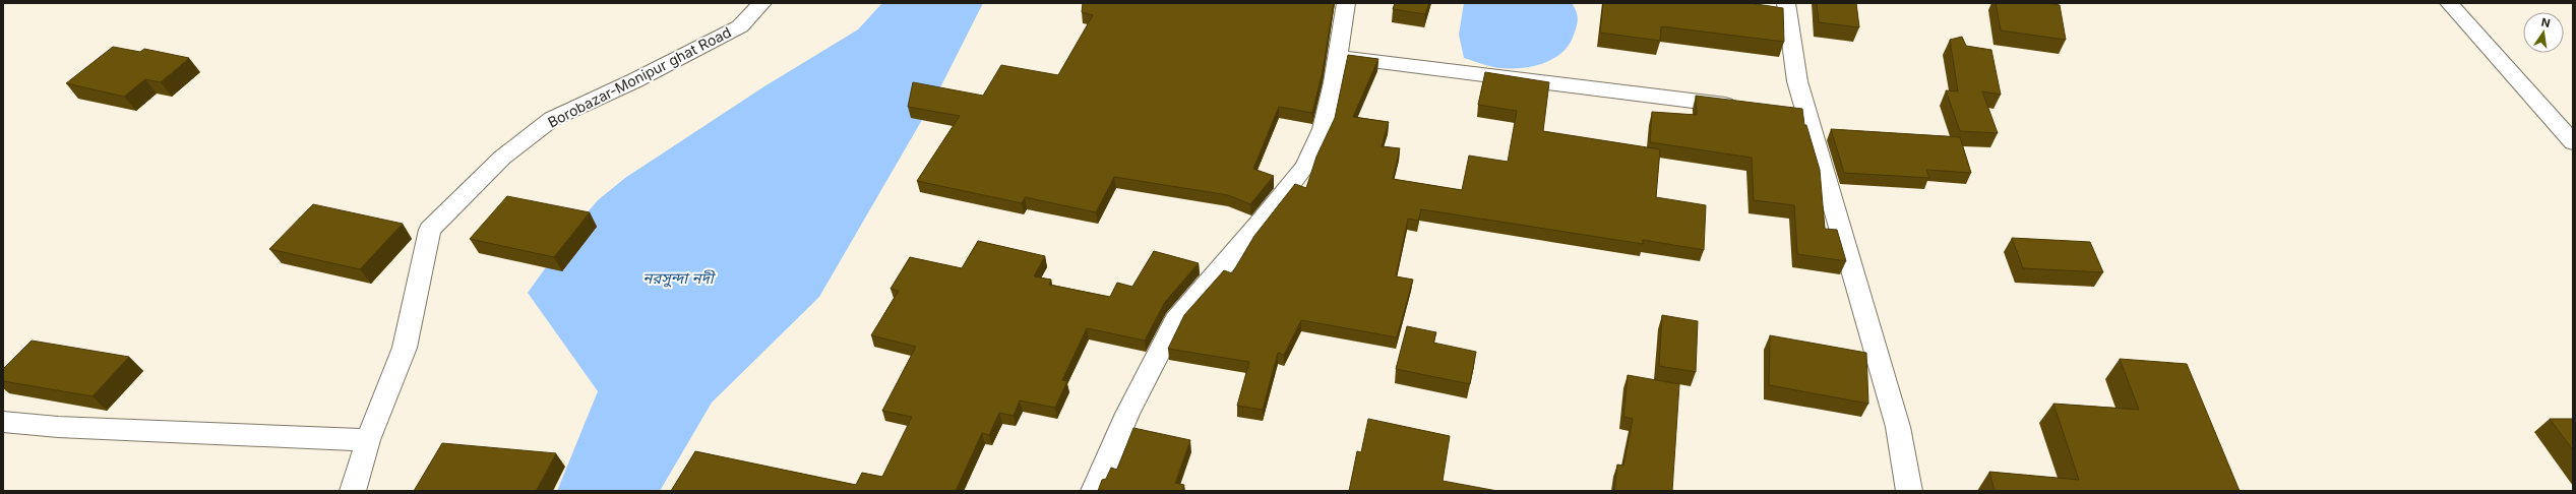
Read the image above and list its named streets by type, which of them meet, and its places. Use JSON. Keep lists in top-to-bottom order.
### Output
{
  "streets": {
    "street": ["Borobazar-Monipur ghat Road"]
  },
  "water": ["নরসুন্দা নদী"],
  "north": "top"
}
